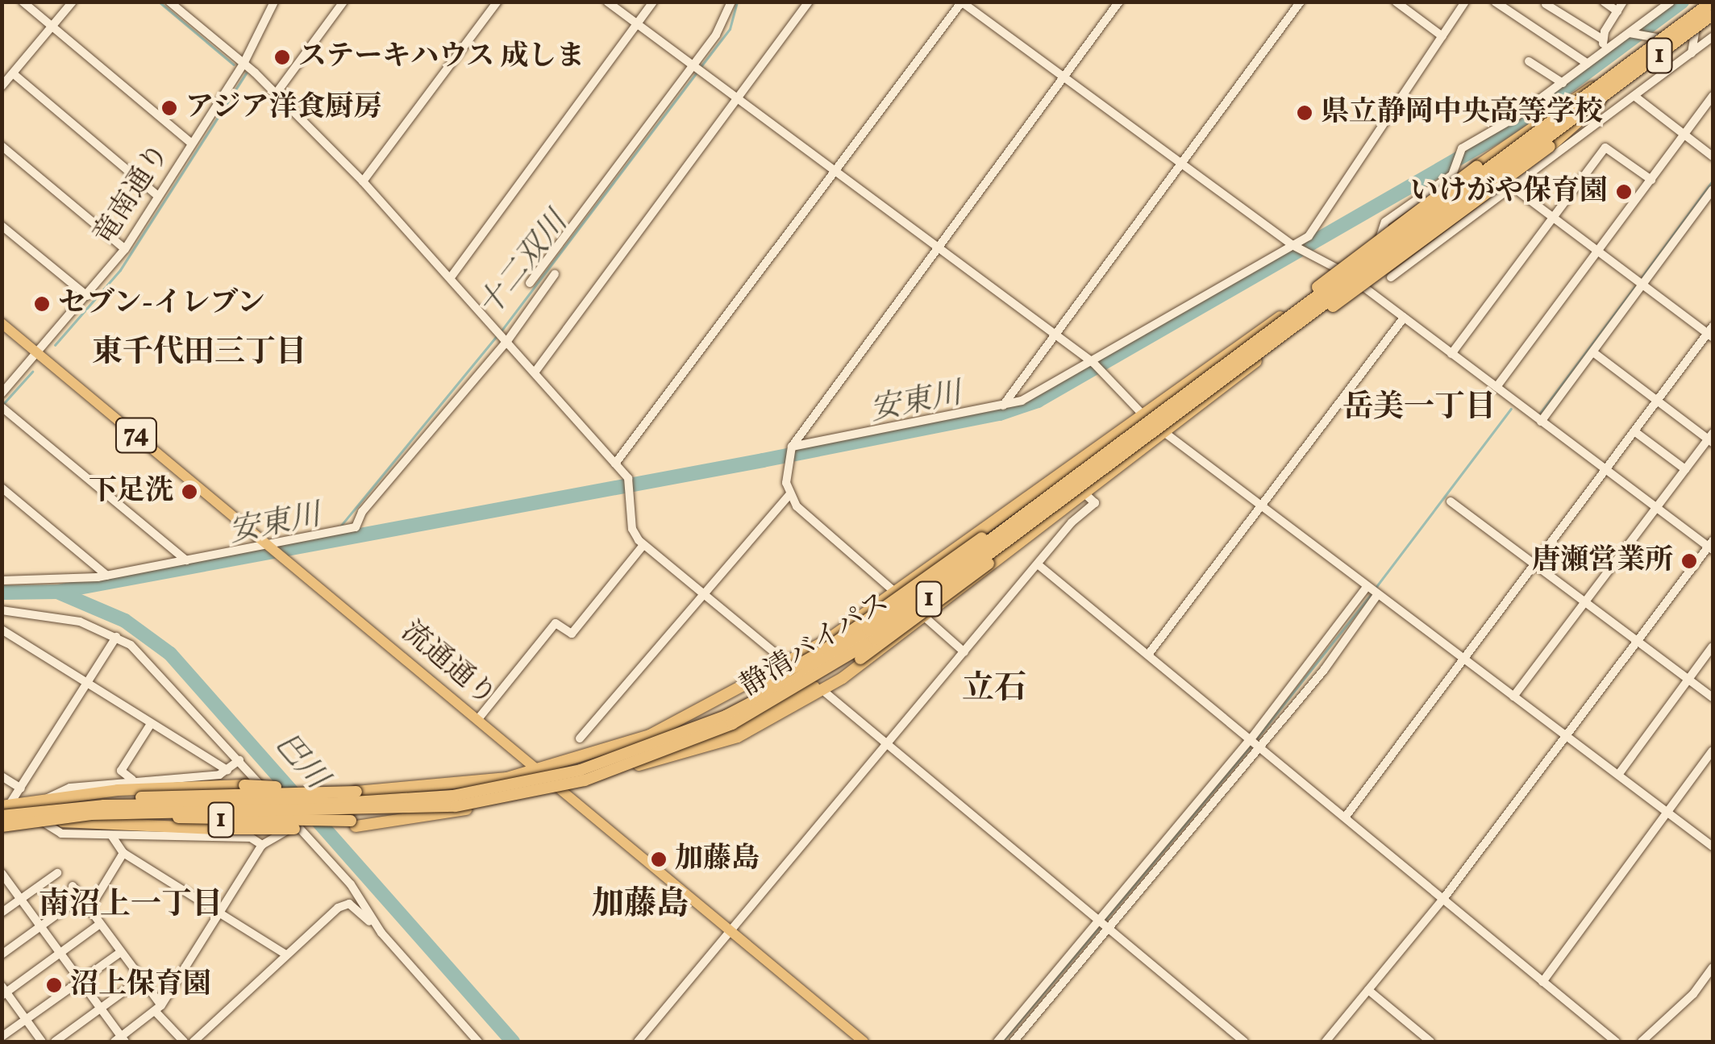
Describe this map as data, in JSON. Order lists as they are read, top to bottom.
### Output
{
  "streets": {
    "highway": ["1", "静清バイパス"],
    "main road": ["74", "流通通り"],
    "street": ["竜南通り"]
  },
  "crossings": [
    ["1", "静清バイパス"],
    ["1", "流通通り"],
    ["竜南通り", "流通通り"]
  ],
  "districts": [
    "東千代田三丁目",
    "岳美一丁目",
    "立石",
    "加藤島",
    "南沼上一丁目"
  ],
  "water": ["十二双川", "安東川", "巴川"],
  "places": [
    "ステーキハウス 成しま",
    "アジア洋食厨房",
    "県立静岡中央高等学校",
    "いけがや保育園",
    "セブン-イレブン",
    "下足洗",
    "唐瀬営業所",
    "加藤島",
    "沼上保育園"
  ]
}
